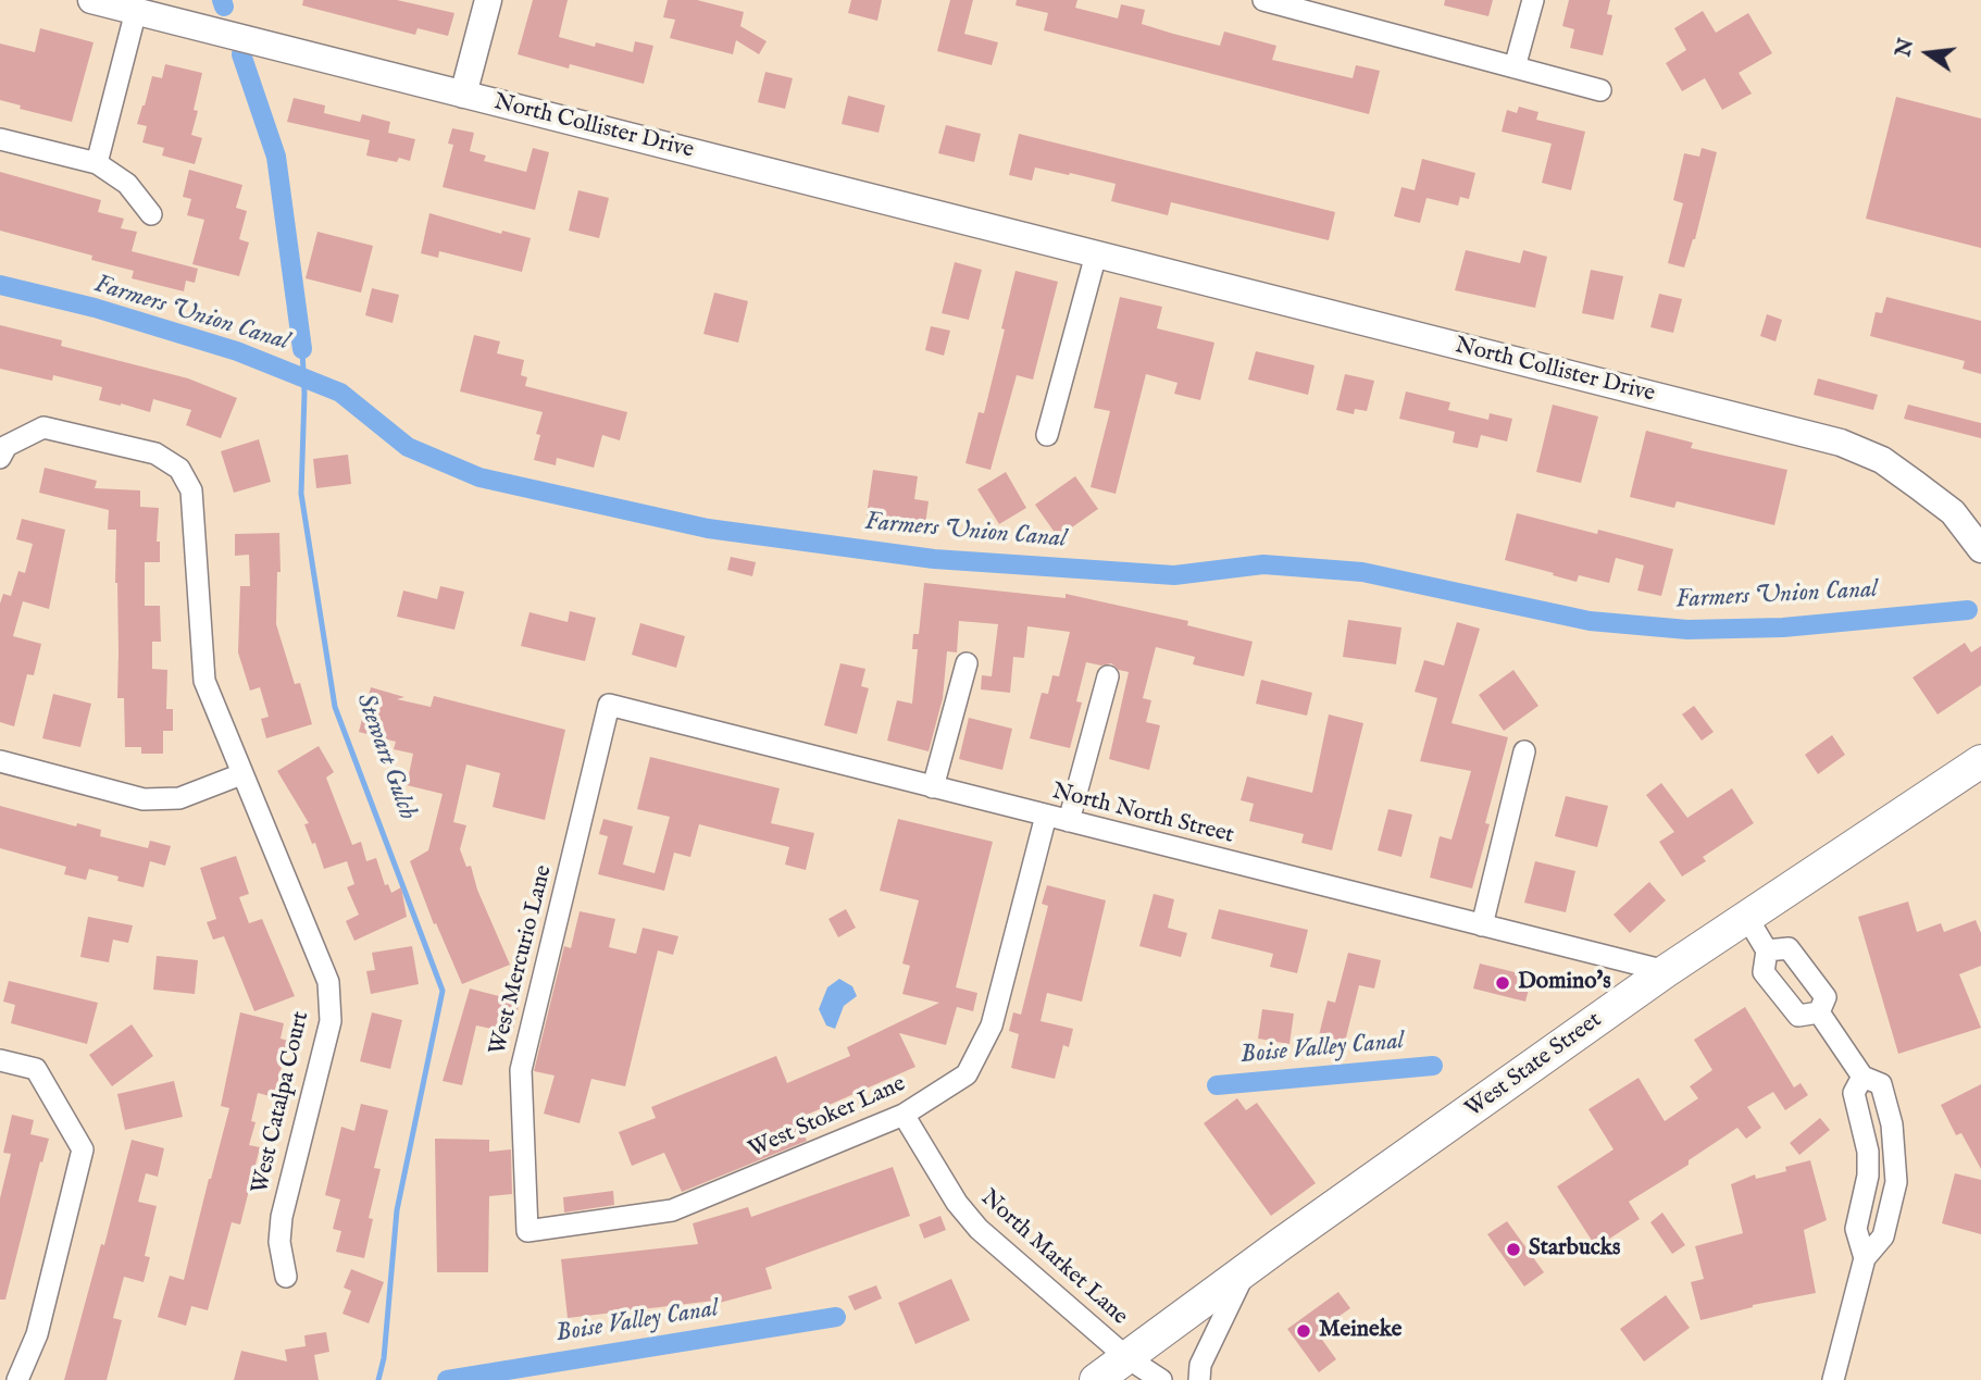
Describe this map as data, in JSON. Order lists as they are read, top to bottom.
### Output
{
  "streets": {
    "main road": ["West State Street"],
    "street": [
      "North Collister Drive",
      "North North Street",
      "West Mercurio Lane",
      "West Catalpa Court",
      "West Stoker Lane",
      "North Market Lane"
    ]
  },
  "crossings": [
    ["North North Street", "West Mercurio Lane"],
    ["North North Street", "West State Street"],
    ["North North Street", "West Stoker Lane"],
    ["West Mercurio Lane", "West Stoker Lane"],
    ["West State Street", "North Market Lane"],
    ["West Stoker Lane", "North Market Lane"]
  ],
  "water": ["Farmers Union Canal", "Stewart Gulch", "Boise Valley Canal"],
  "places": ["Domino's", "Starbucks", "Meineke"],
  "north": "left"
}
